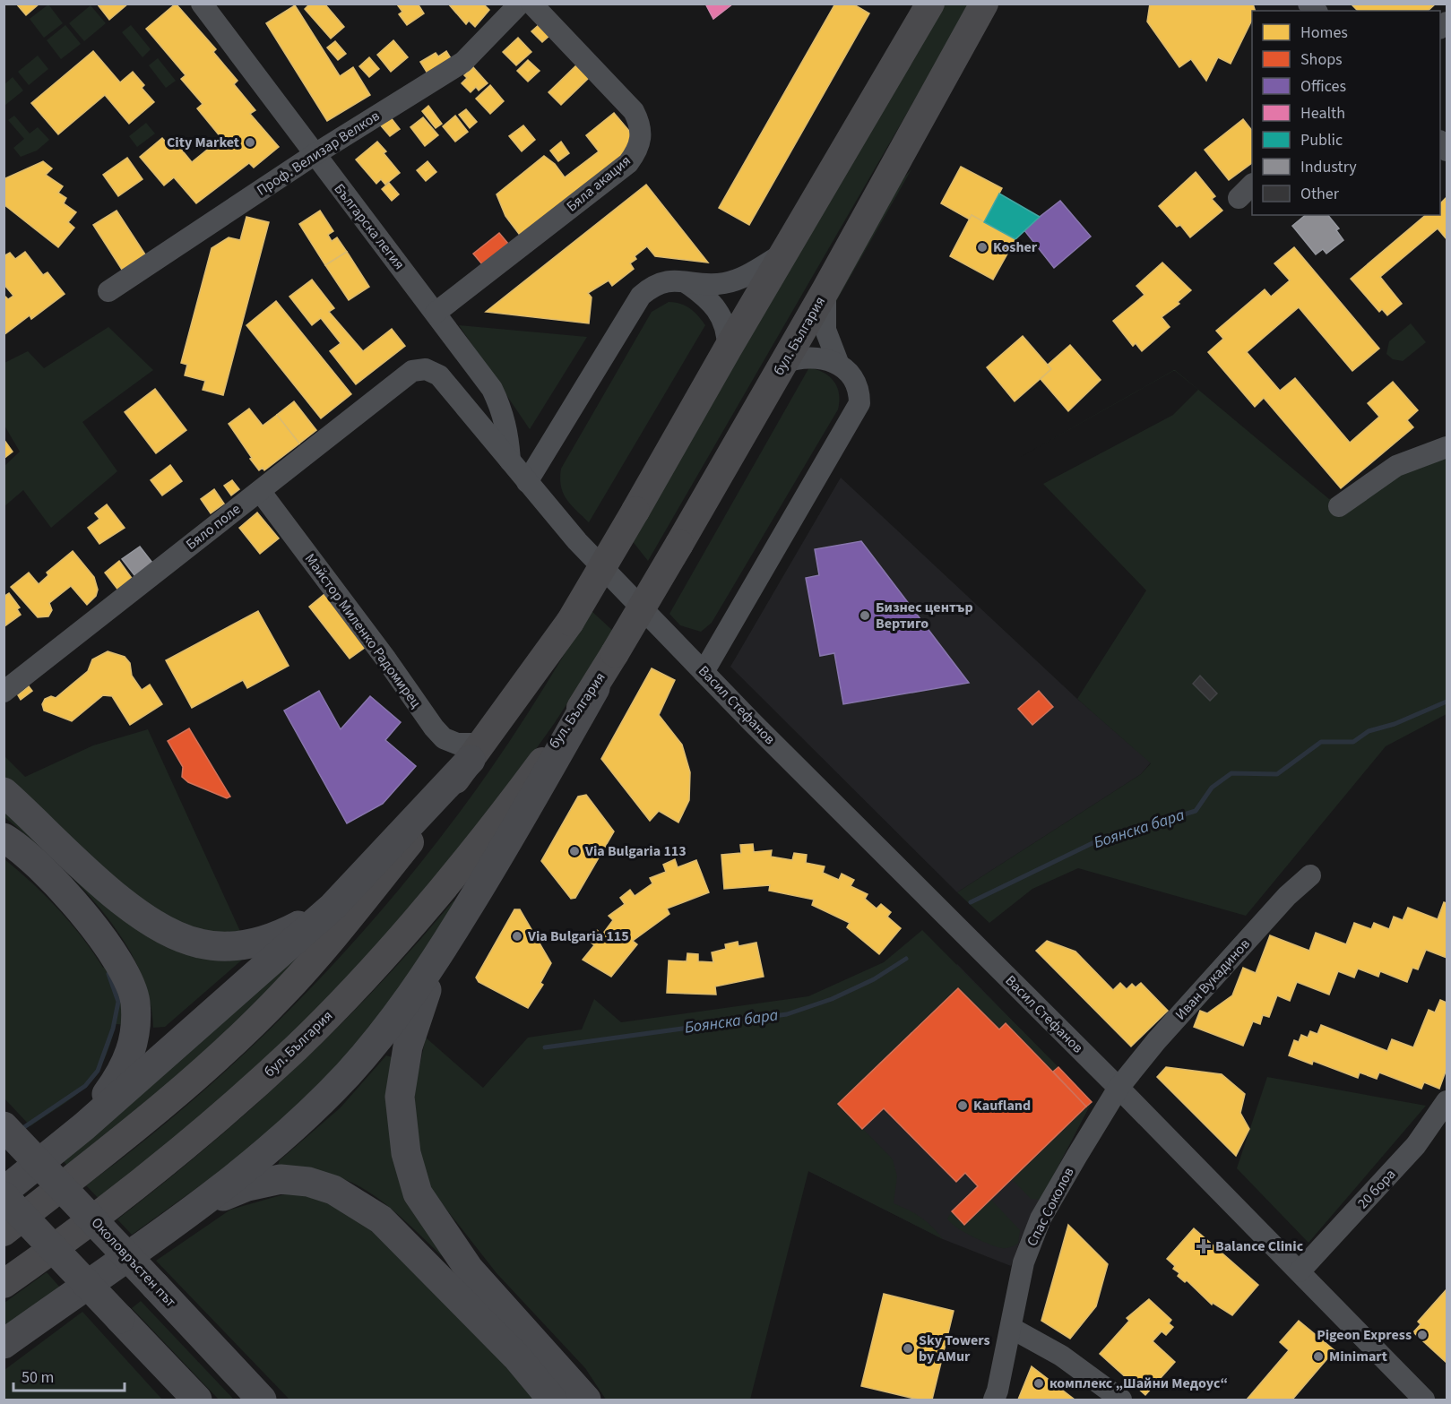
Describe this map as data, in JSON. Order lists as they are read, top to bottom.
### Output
{
  "streets": {
    "highway": ["Околовръстен път"],
    "main road": ["бул. България"],
    "street": [
      "Проф. Велизар Велков",
      "Бяла акация",
      "Българска легия",
      "Бяло поле",
      "Майстор Миленко Радомирец",
      "Васил Стефанов",
      "Иван Вукадинов",
      "20 бора",
      "Спас Соколов"
    ]
  },
  "crossings": [
    ["Проф. Велизар Велков", "Българска легия"],
    ["Бяла акация", "Българска легия"],
    ["Българска легия", "Бяло поле"],
    ["Бяло поле", "Майстор Миленко Радомирец"],
    ["Васил Стефанов", "Иван Вукадинов"],
    ["Васил Стефанов", "20 бора"],
    ["Васил Стефанов", "Спас Соколов"],
    ["Иван Вукадинов", "Спас Соколов"]
  ],
  "water": ["Боянска бара"],
  "places": {
    "other": [
      "City Market",
      "Kosher",
      "Бизнес център Вертиго",
      "Via Bulgaria 113",
      "Via Bulgaria 115",
      "Kaufland",
      "Pigeon Express",
      "Sky Towers by AMur",
      "Minimart",
      "комплекс „Шайни Медоус“"
    ],
    "health": ["Balance Clinic"]
  },
  "legend": [
    "Homes",
    "Shops",
    "Offices",
    "Health",
    "Public",
    "Industry",
    "Other"
  ],
  "scale_bar": "50 m"
}
